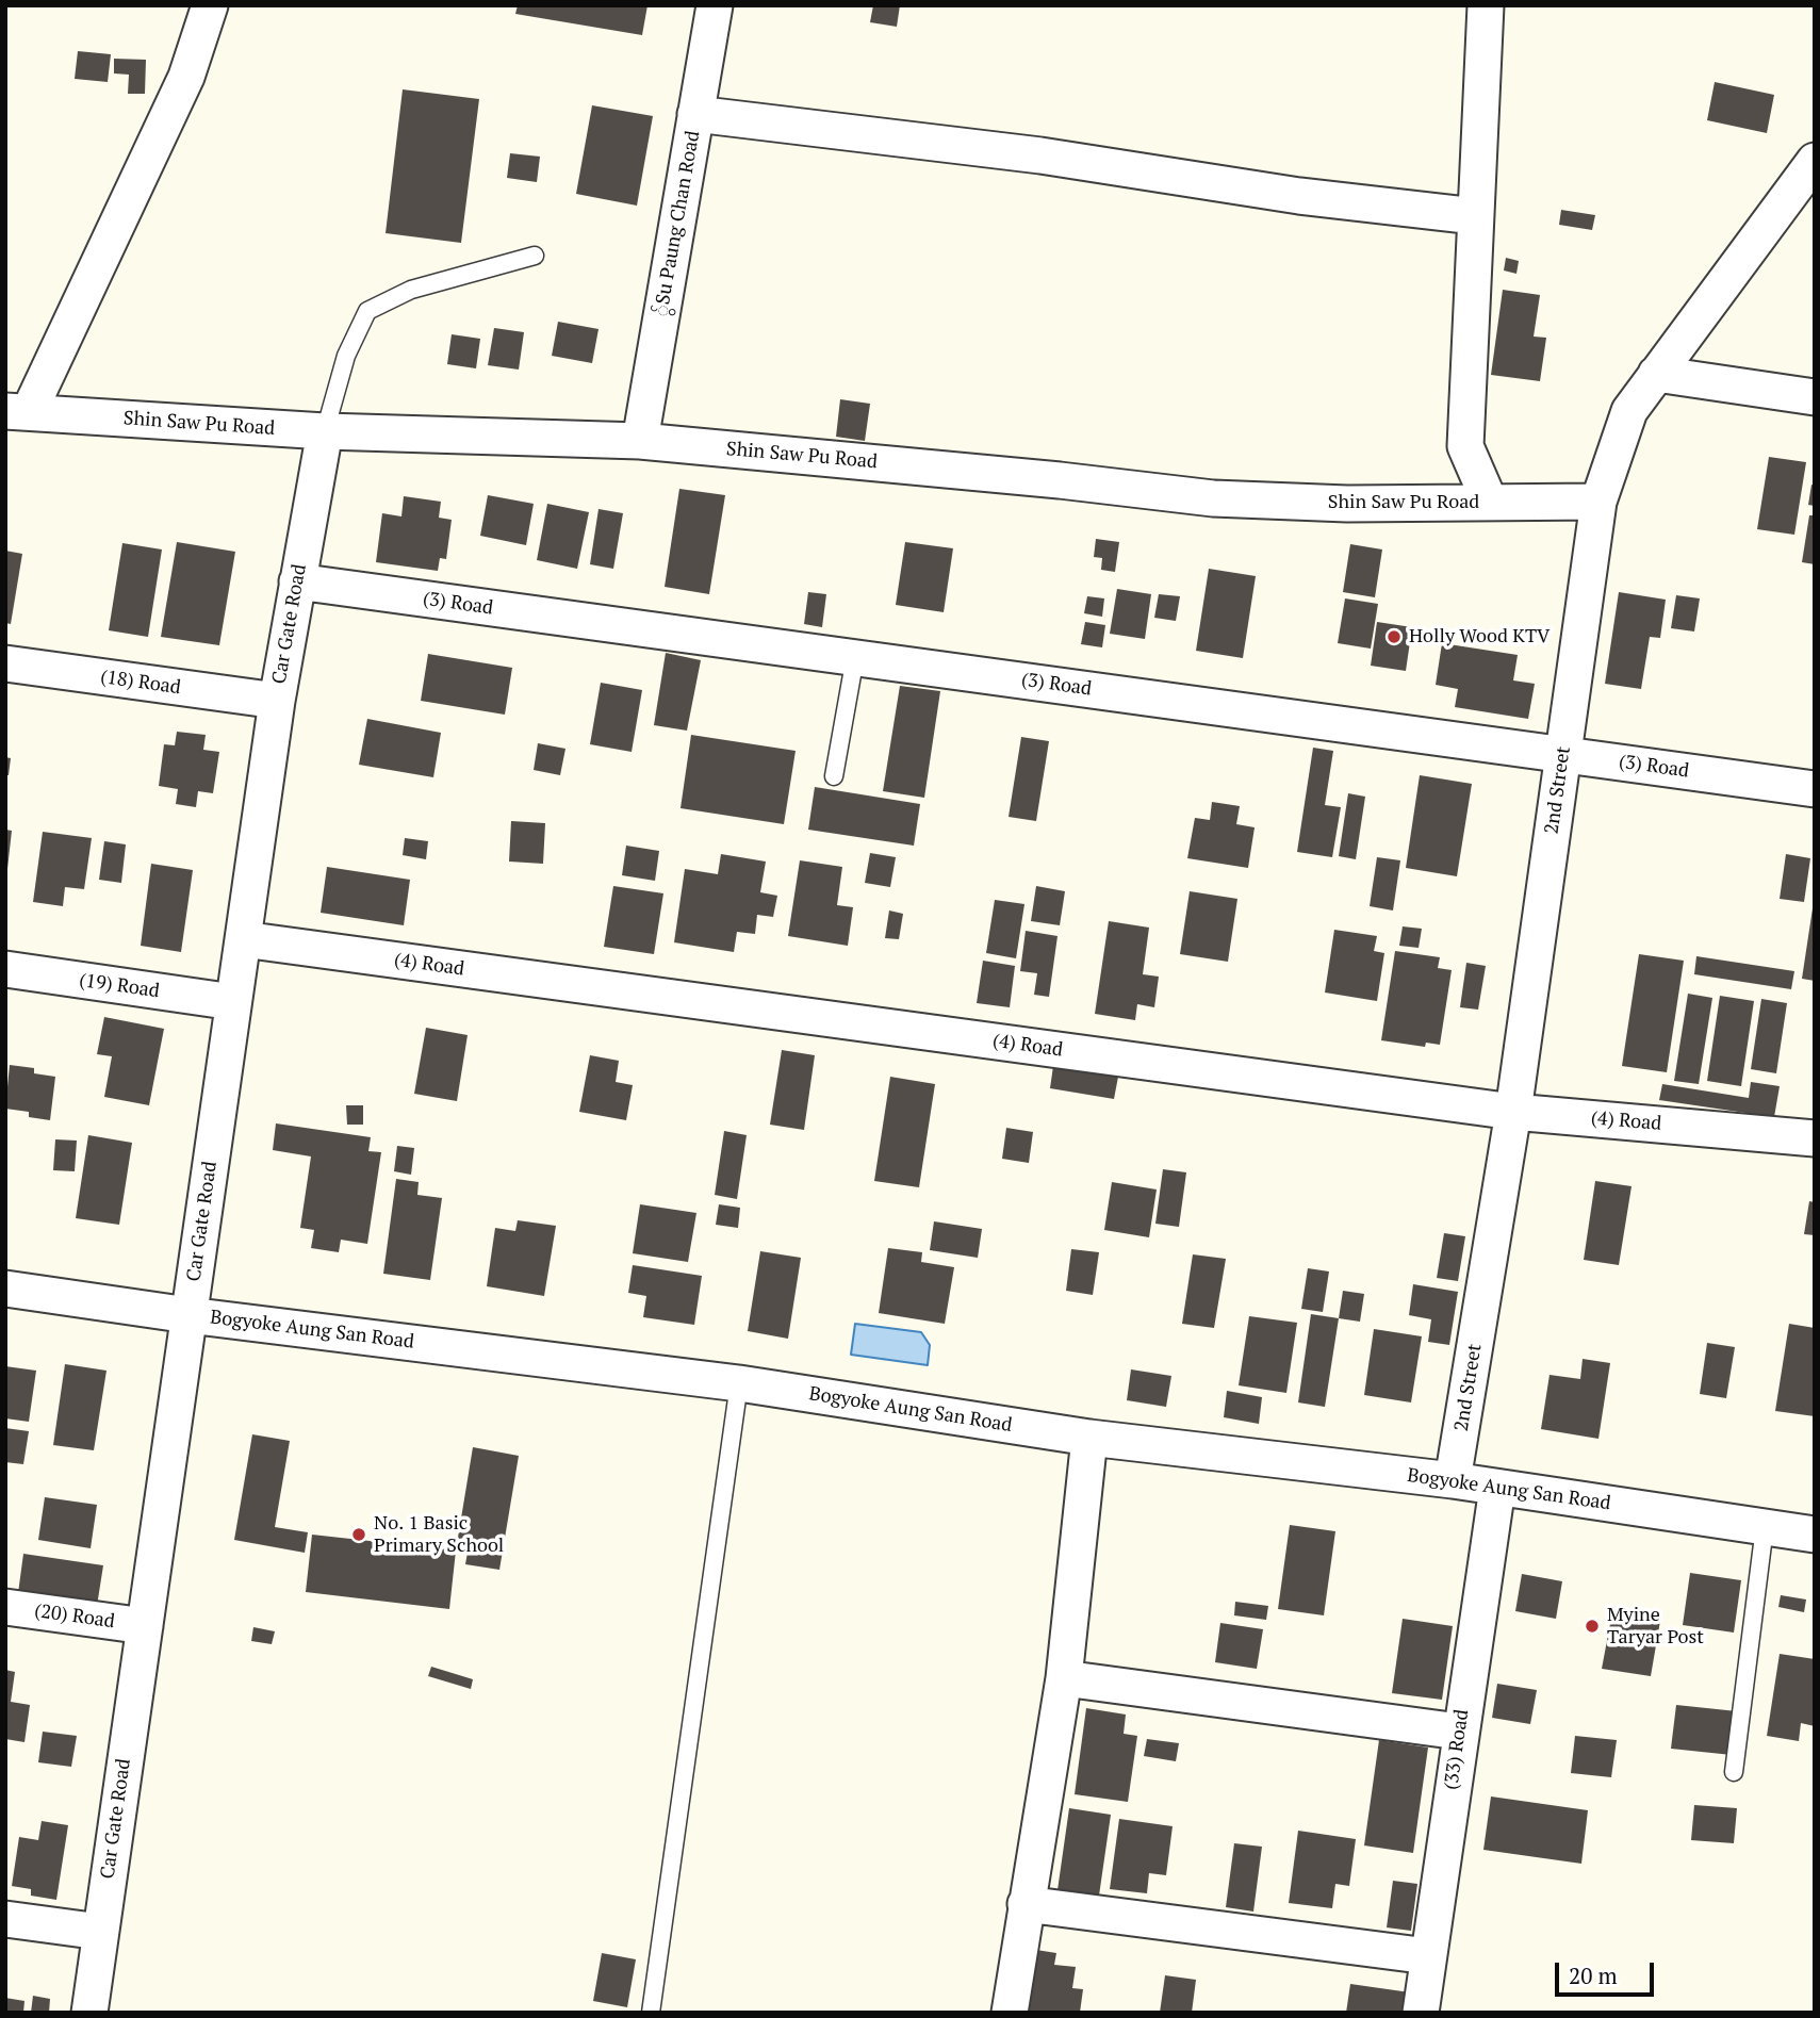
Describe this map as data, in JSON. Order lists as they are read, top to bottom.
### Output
{
  "streets": {
    "street": [
      "်ွSu Paung Chan Road",
      "Shin Saw Pu Road",
      "(3) Road",
      "Car Gate Road",
      "(18) Road",
      "2nd Street",
      "(4) Road",
      "(19) Road",
      "Bogyoke Aung San Road",
      "(20) Road",
      "(33) Road"
    ]
  },
  "crossings": [
    ["်ွSu Paung Chan Road", "Shin Saw Pu Road"],
    ["Shin Saw Pu Road", "Car Gate Road"],
    ["Shin Saw Pu Road", "2nd Street"],
    ["(3) Road", "Car Gate Road"],
    ["(3) Road", "2nd Street"],
    ["Car Gate Road", "(18) Road"],
    ["Car Gate Road", "(4) Road"],
    ["Car Gate Road", "(19) Road"],
    ["Car Gate Road", "Bogyoke Aung San Road"],
    ["Car Gate Road", "(20) Road"],
    ["2nd Street", "(4) Road"],
    ["2nd Street", "Bogyoke Aung San Road"],
    ["Bogyoke Aung San Road", "(33) Road"]
  ],
  "places": ["Holly Wood KTV", "No. 1 Basic Primary School", "Myine Taryar Post"],
  "scale_bar": "20 m"
}
